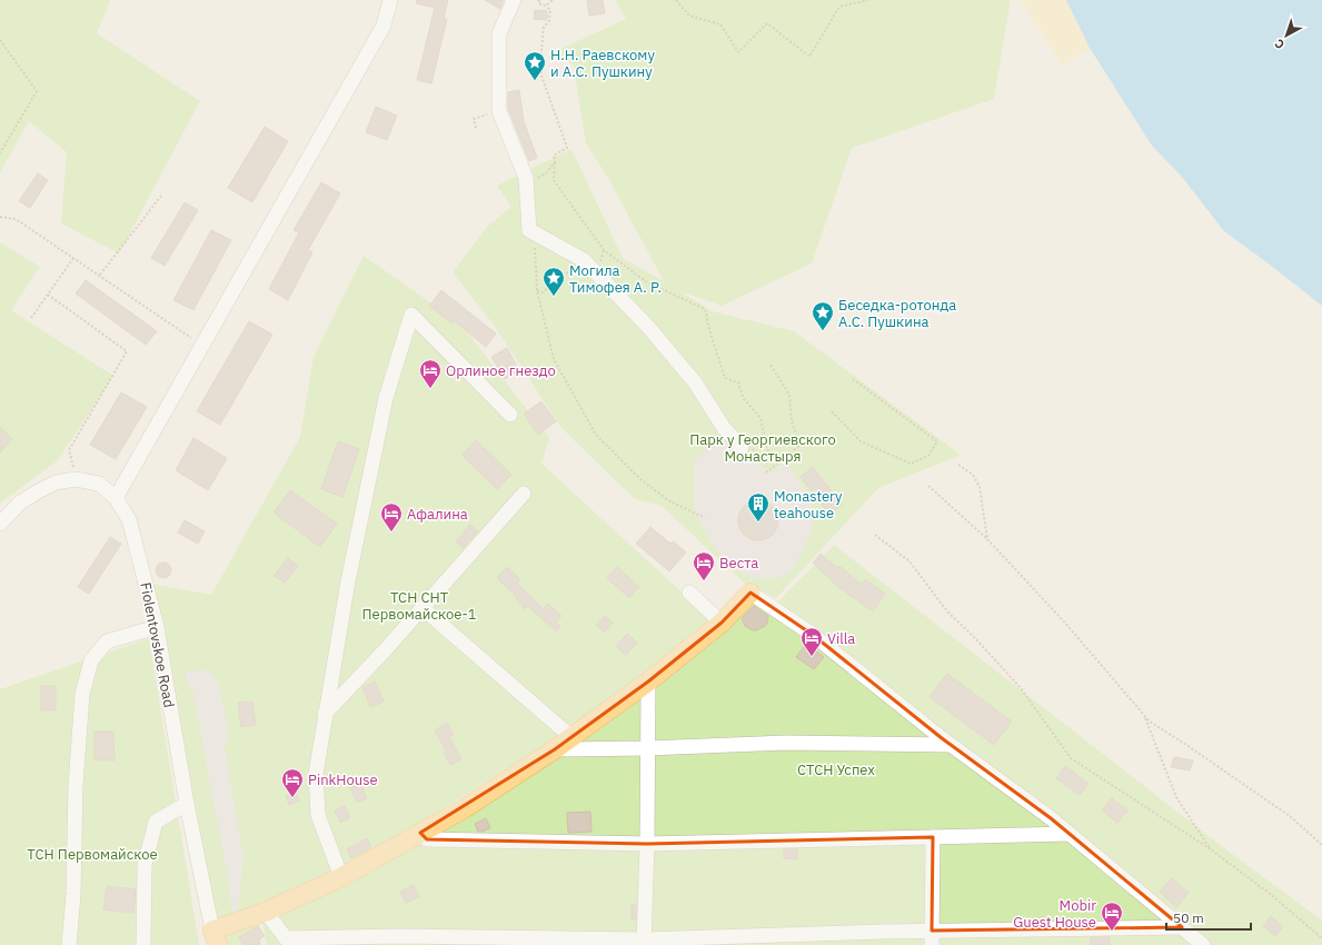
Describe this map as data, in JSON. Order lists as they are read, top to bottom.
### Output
{
  "streets": {
    "street": ["Fiolentovskoe Road"]
  },
  "parks": [
    "Парк у Георгиевского Монастыря",
    "ТСН СНТ Первомайское-1",
    "СТСН Успех",
    "ТСН Первомайское"
  ],
  "places": {
    "place": ["Н.Н. Раевскому и А.С. Пушкину", "Могила Тимофея А. Р.", "Беседка-ротонда А.С. Пушкина"],
    "hotel": [
      "Орлиное гнездо",
      "Афалина",
      "Веста",
      "Villa",
      "PinkHouse",
      "Mobir Guest House"
    ],
    "building": ["Monastery teahouse"]
  },
  "scale_bar": "50 m",
  "north": "bottom left"
}
